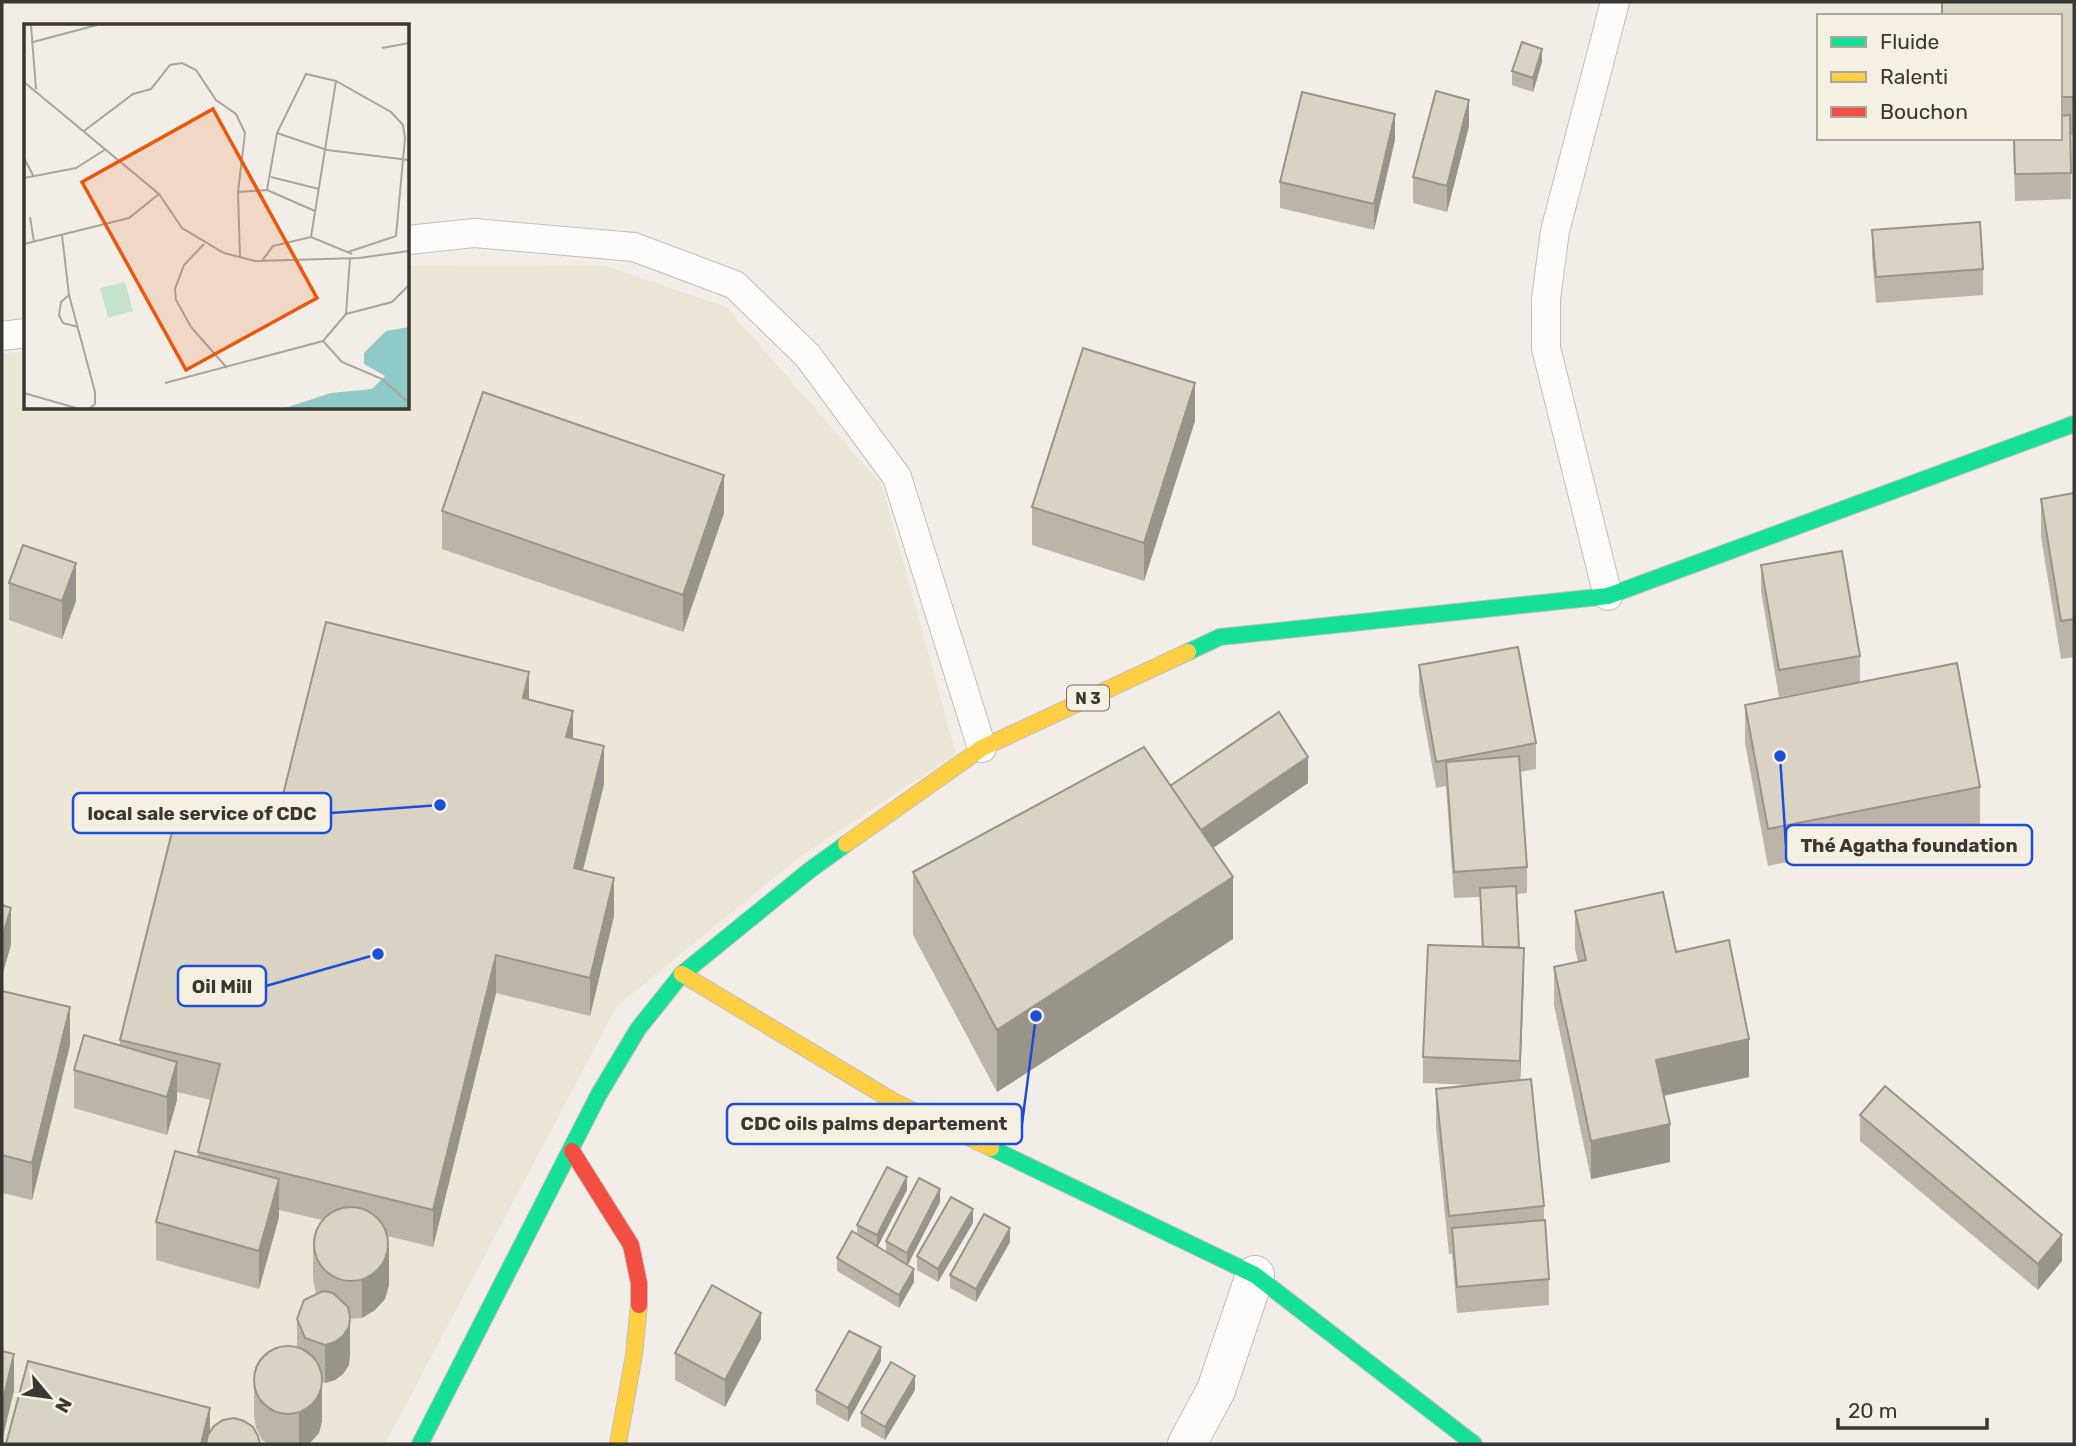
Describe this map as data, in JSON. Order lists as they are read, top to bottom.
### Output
{
  "streets": {
    "main road": ["N 3"]
  },
  "places": [
    "Thé Agatha foundation",
    "local sale service of CDC",
    "Oil Mill",
    "CDC oils palms departement"
  ],
  "legend": ["Fluide", "Ralenti", "Bouchon"],
  "scale_bar": "20 m",
  "north": "bottom right"
}
